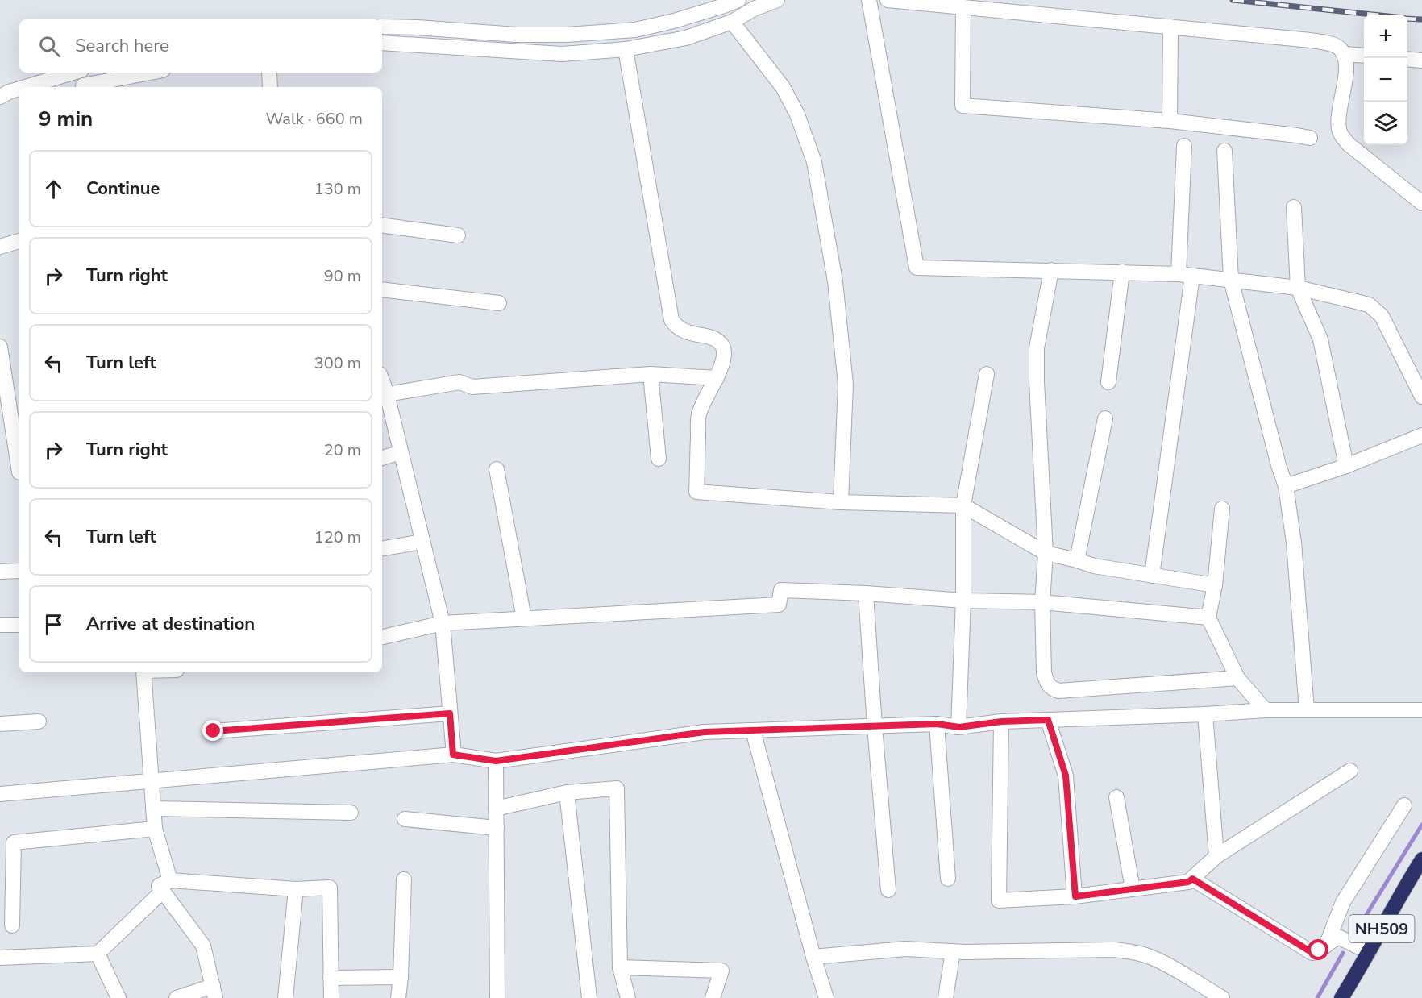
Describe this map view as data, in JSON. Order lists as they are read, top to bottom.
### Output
{
  "streets": {
    "highway": ["NH509"]
  },
  "page": {
    "map_buttons": ["+", "−"],
    "search": "Search here",
    "heading": ["9 min", "Walk · 660 m"],
    "list": [
      ["Continue", "130 m"],
      ["Turn right", "90 m"],
      ["Turn left", "300 m"],
      ["Turn right", "20 m"],
      ["Turn left", "120 m"],
      "Arrive at destination"
    ]
  }
}
